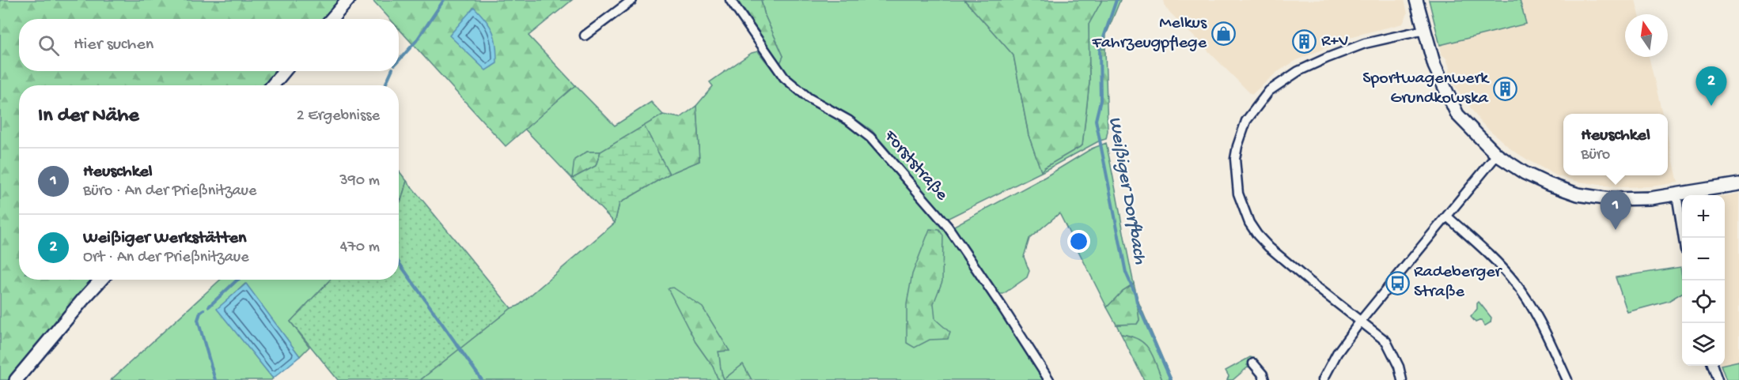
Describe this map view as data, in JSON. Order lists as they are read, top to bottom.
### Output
{
  "streets": {
    "street": ["Forststraße"]
  },
  "water": ["Weißiger Dorfbach"],
  "places": {
    "shop": ["Melkus Fahrzeugpflege"],
    "building": ["R+V", "Sportwagenwerk Grundkowska"],
    "bus stop": ["Radeberger Straße"]
  },
  "north": "top",
  "page": {
    "search": "Hier suchen",
    "pins": ["2", "1"],
    "heading": ["In der Nähe", "2 Ergebnisse"],
    "popup": ["Heuschkel", "Büro"],
    "list": [
      {
        "mark": "1",
        "name": "Heuschkel",
        "note": "Büro · An der Prießnitzaue",
        "value": "390 m"
      },
      {
        "mark": "2",
        "name": "Weißiger Werkstätten",
        "note": "Ort · An der Prießnitzaue",
        "value": "470 m"
      }
    ],
    "map_buttons": ["+", "−"]
  }
}
